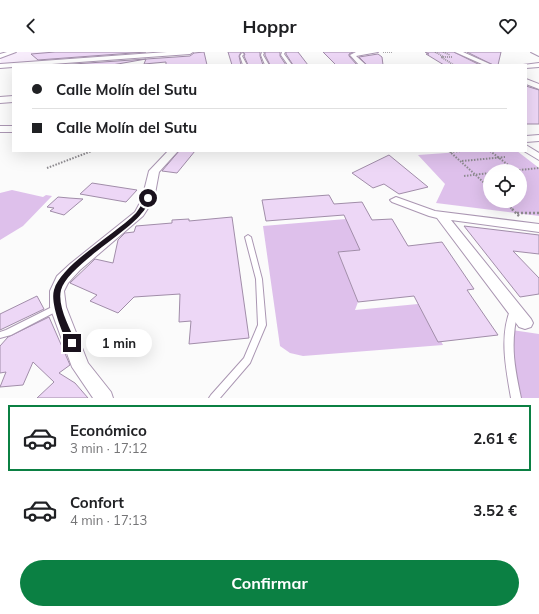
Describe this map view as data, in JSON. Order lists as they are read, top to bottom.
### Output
{
  "page": {
    "header": "Hoppr",
    "banner": ["Calle Molín del Sutu", "Calle Molín del Sutu"],
    "bubble": "1 min",
    "list": [
      {
        "name": "Económico",
        "note": "3 min · 17:12",
        "value": "2.61 €"
      },
      {
        "name": "Confort",
        "note": "4 min · 17:13",
        "value": "3.52 €"
      }
    ],
    "buttons": "Confirmar"
  }
}
